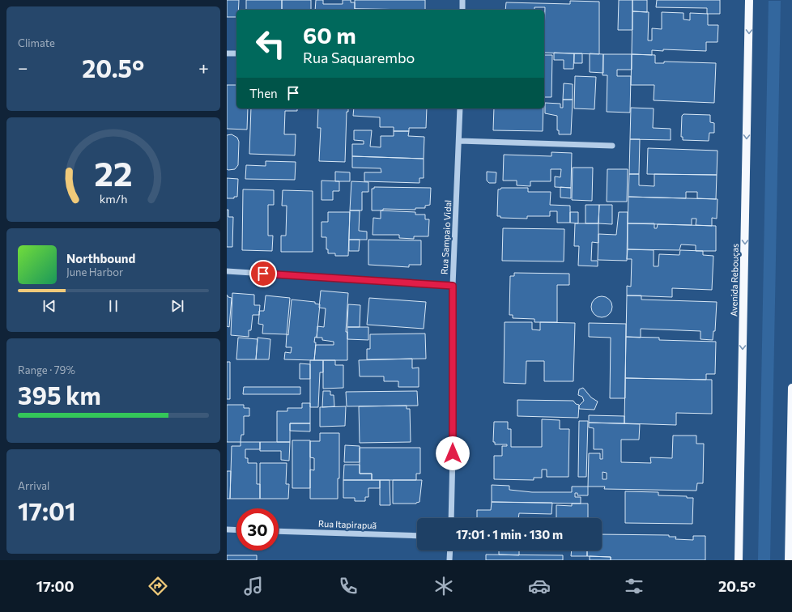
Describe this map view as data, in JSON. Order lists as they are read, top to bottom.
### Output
{
  "streets": {
    "main road": ["Avenida Rebouças"],
    "street": ["Rua Sampaio Vidal", "Rua Itapirapuã"]
  },
  "page": {
    "tile": [
      "Climate",
      ["Range · 79%", "395 km"],
      ["Arrival", "17:01"]
    ],
    "turn": ["60 m", "Rua Saquarembo"],
    "heat": ["−", "20.5°", "+"],
    "then": "Then",
    "song": ["Northbound", "June Harbor"],
    "limit": "30",
    "trip": "17:01 · 1 min · 130 m",
    "tabs": ["17:00", "20.5°"],
    "gauge": ["22", "km/h"]
  }
}
